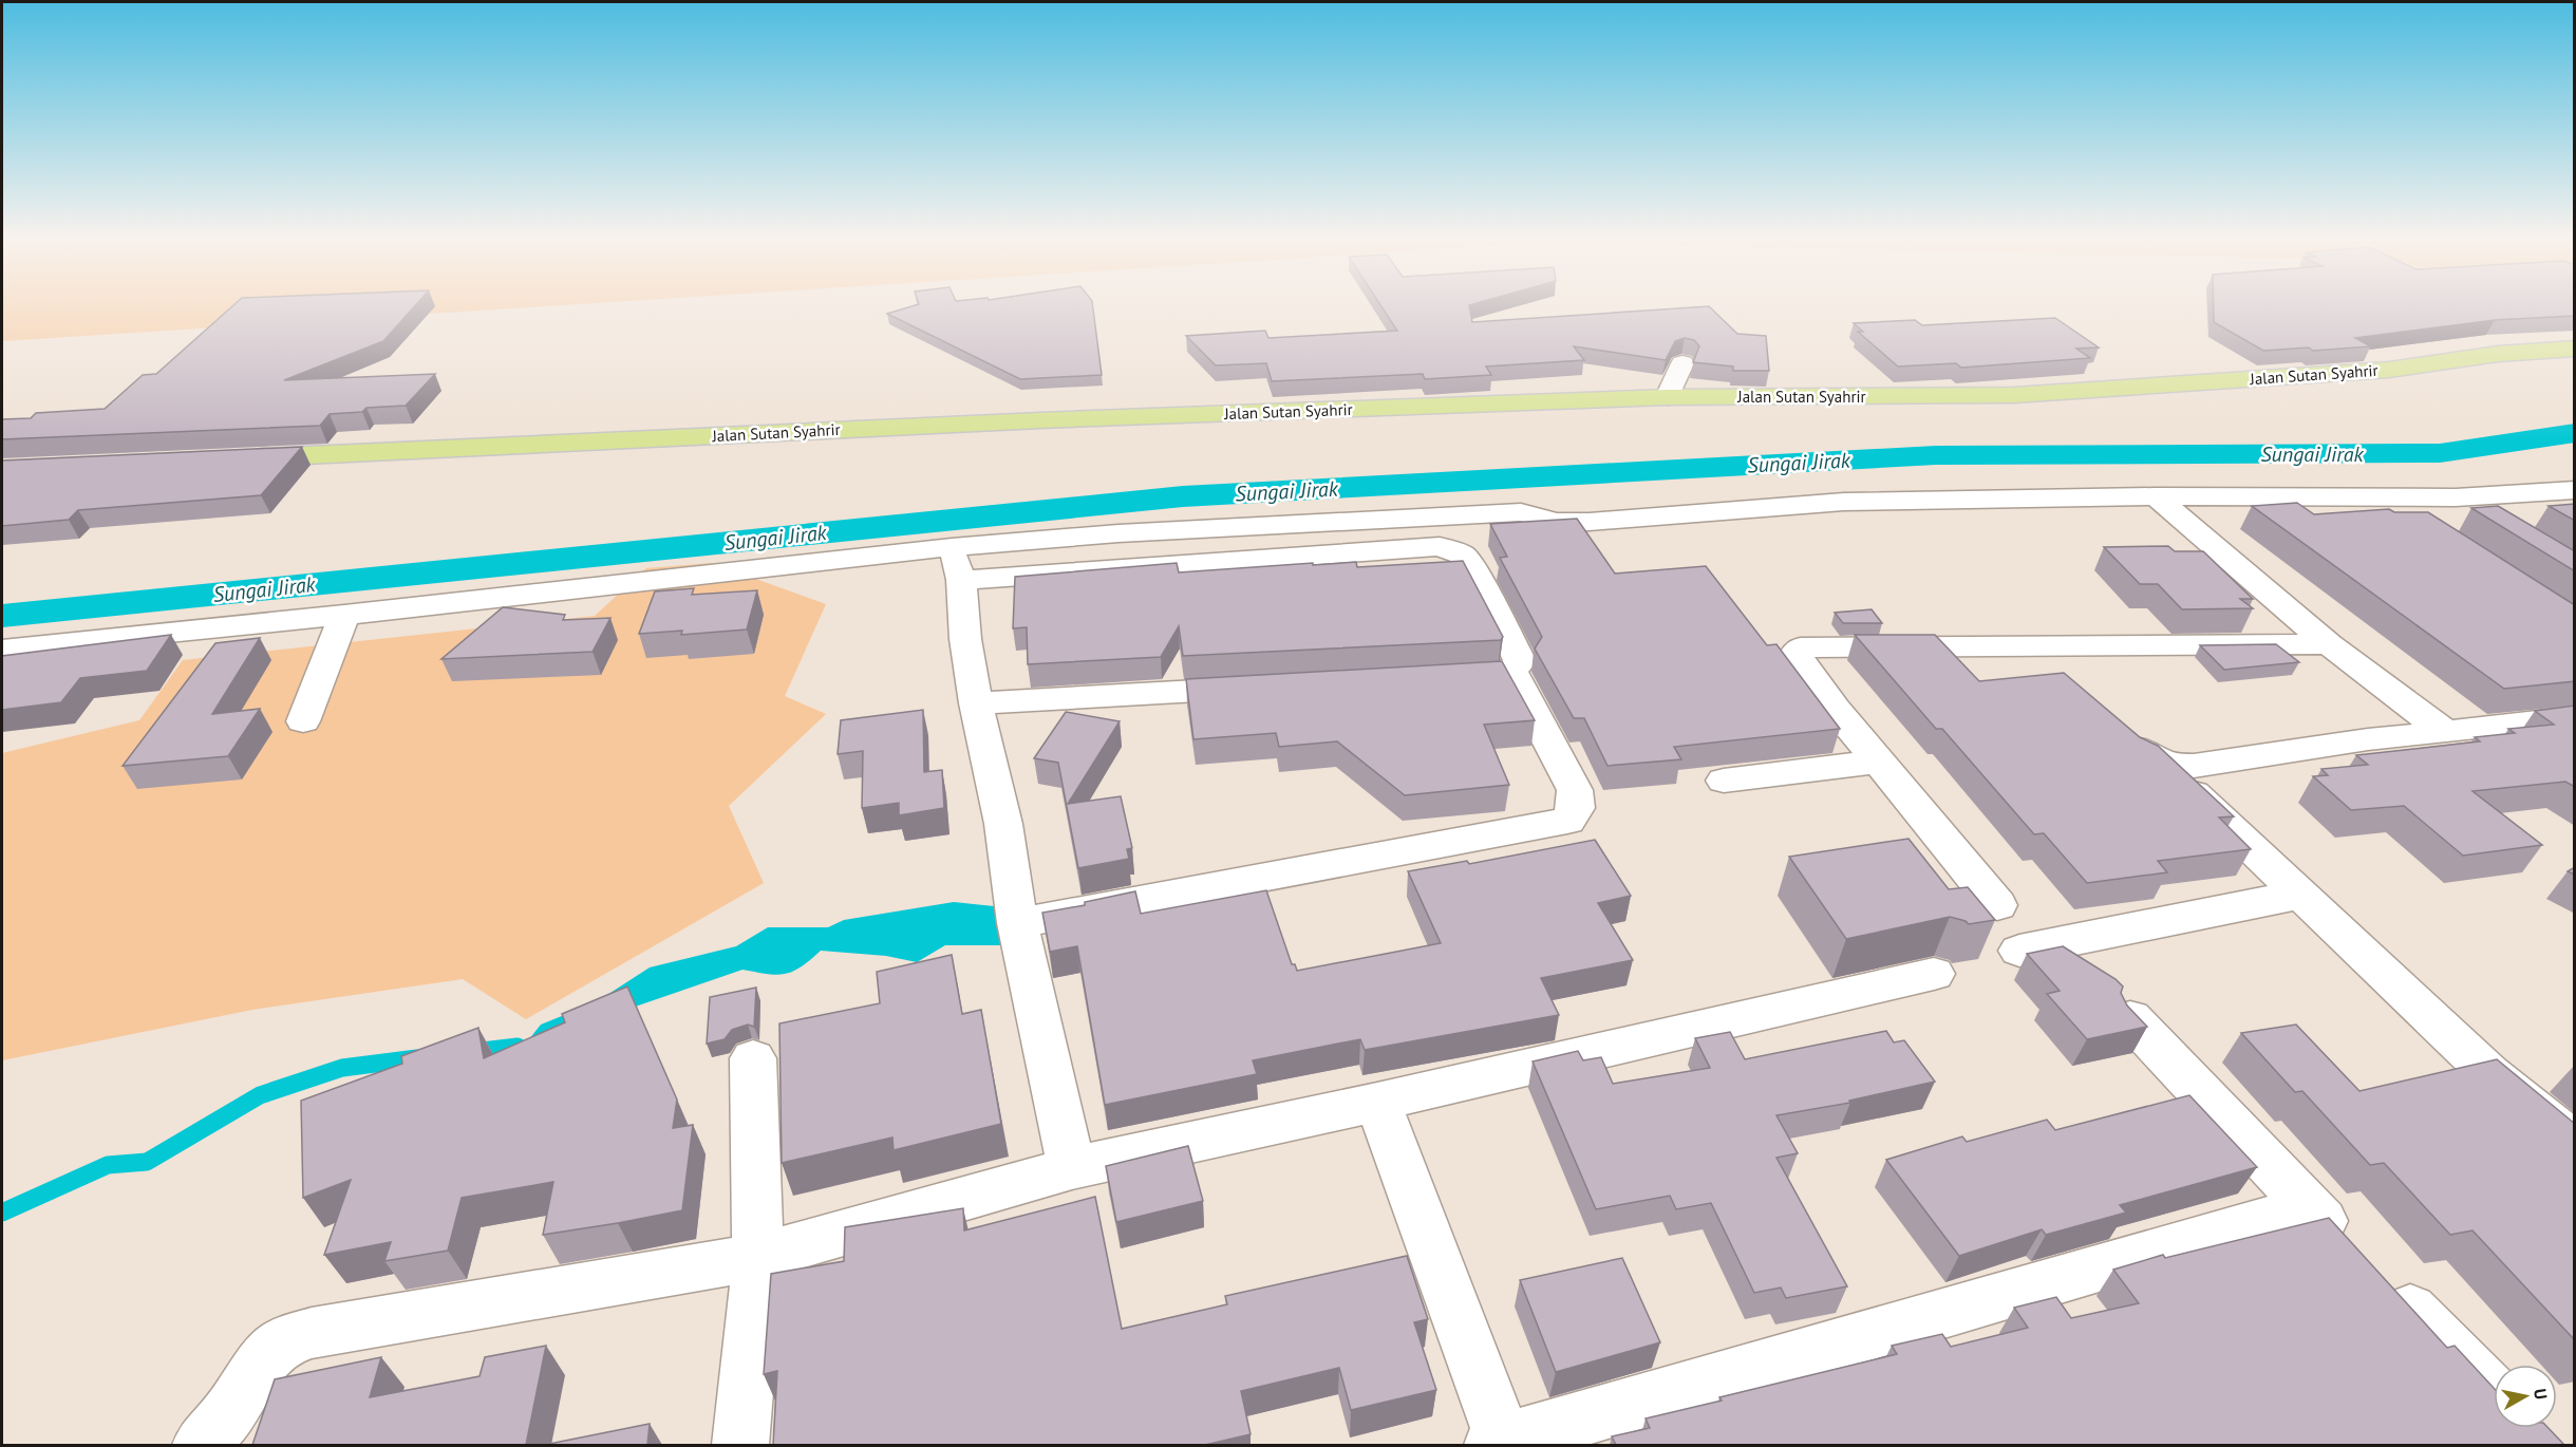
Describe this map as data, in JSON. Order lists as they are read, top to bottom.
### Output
{
  "streets": {
    "main road": ["Jalan Sutan Syahrir"]
  },
  "water": ["Sungai Jirak"],
  "north": "right"
}
